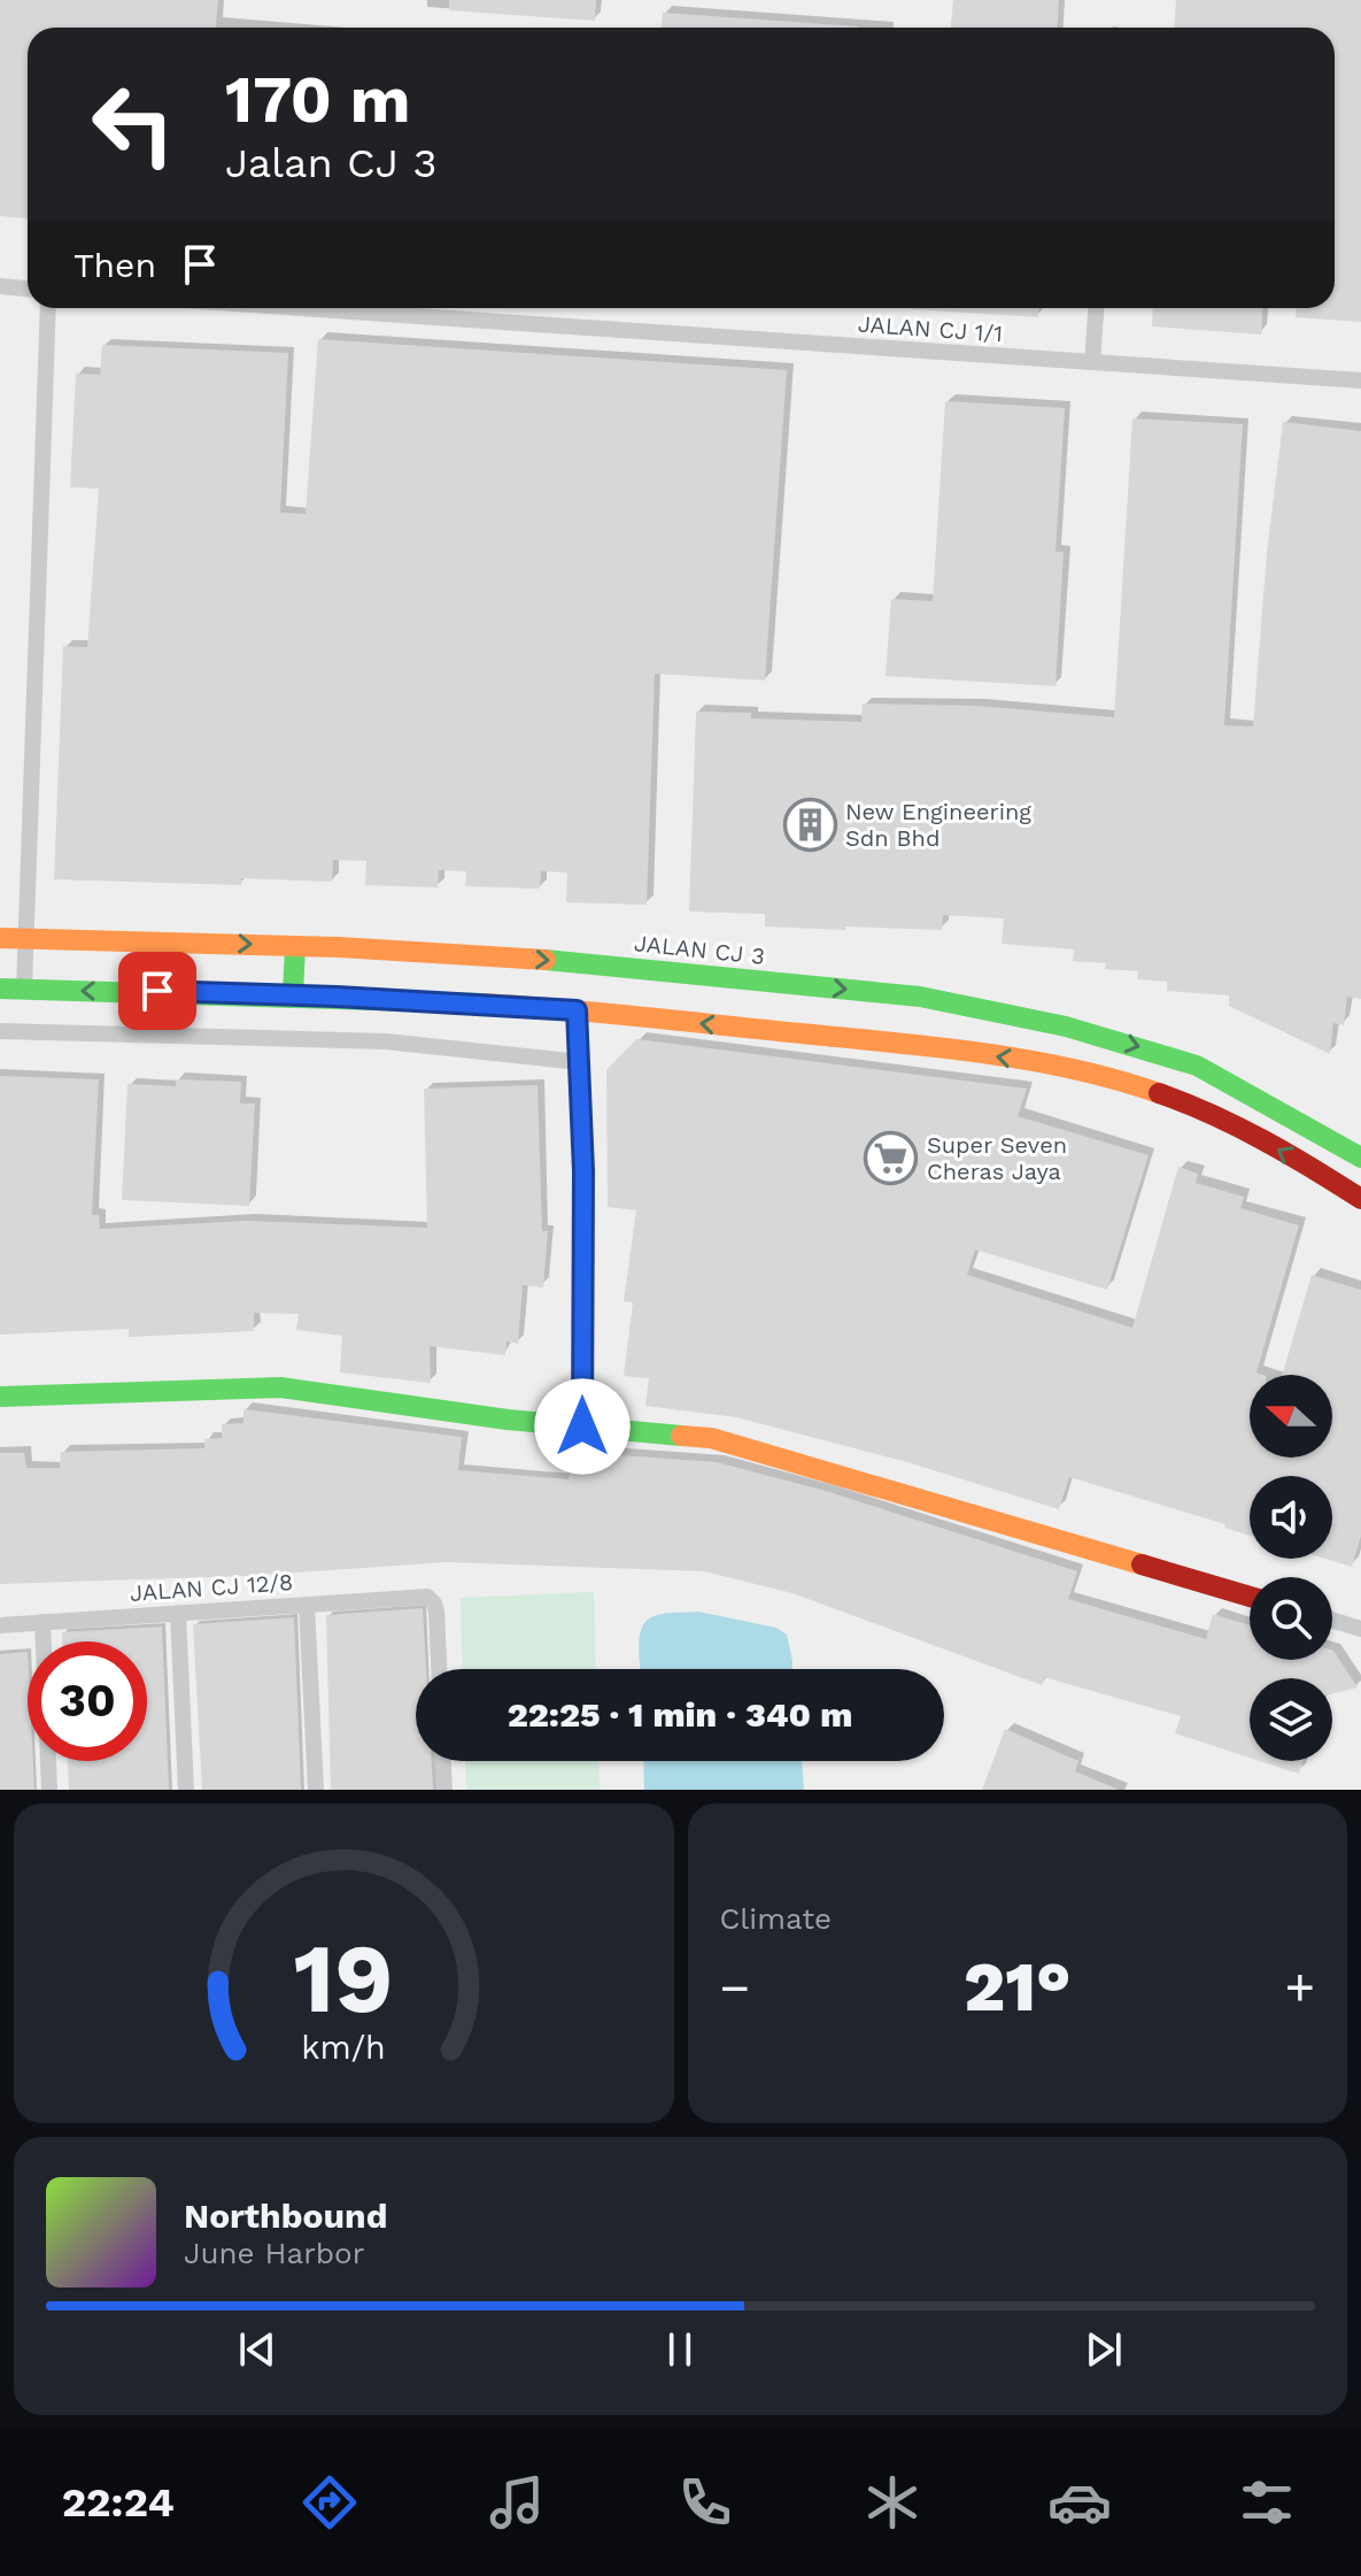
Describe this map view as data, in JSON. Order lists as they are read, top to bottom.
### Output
{
  "streets": {
    "street": ["JALAN CJ 1/1", "JALAN CJ 3", "JALAN CJ 12/8"]
  },
  "places": {
    "building": ["New Engineering Sdn Bhd"],
    "supermarket": ["Super Seven Cheras Jaya"]
  },
  "north": "left",
  "page": {
    "turn": ["170 m", "Jalan CJ 3"],
    "then": "Then",
    "limit": "30",
    "trip": "22:25 · 1 min · 340 m",
    "tile": "Climate",
    "heat": ["−", "21°", "+"],
    "song": ["Northbound", "June Harbor"],
    "tabs": "22:24",
    "gauge": ["19", "km/h"]
  }
}
